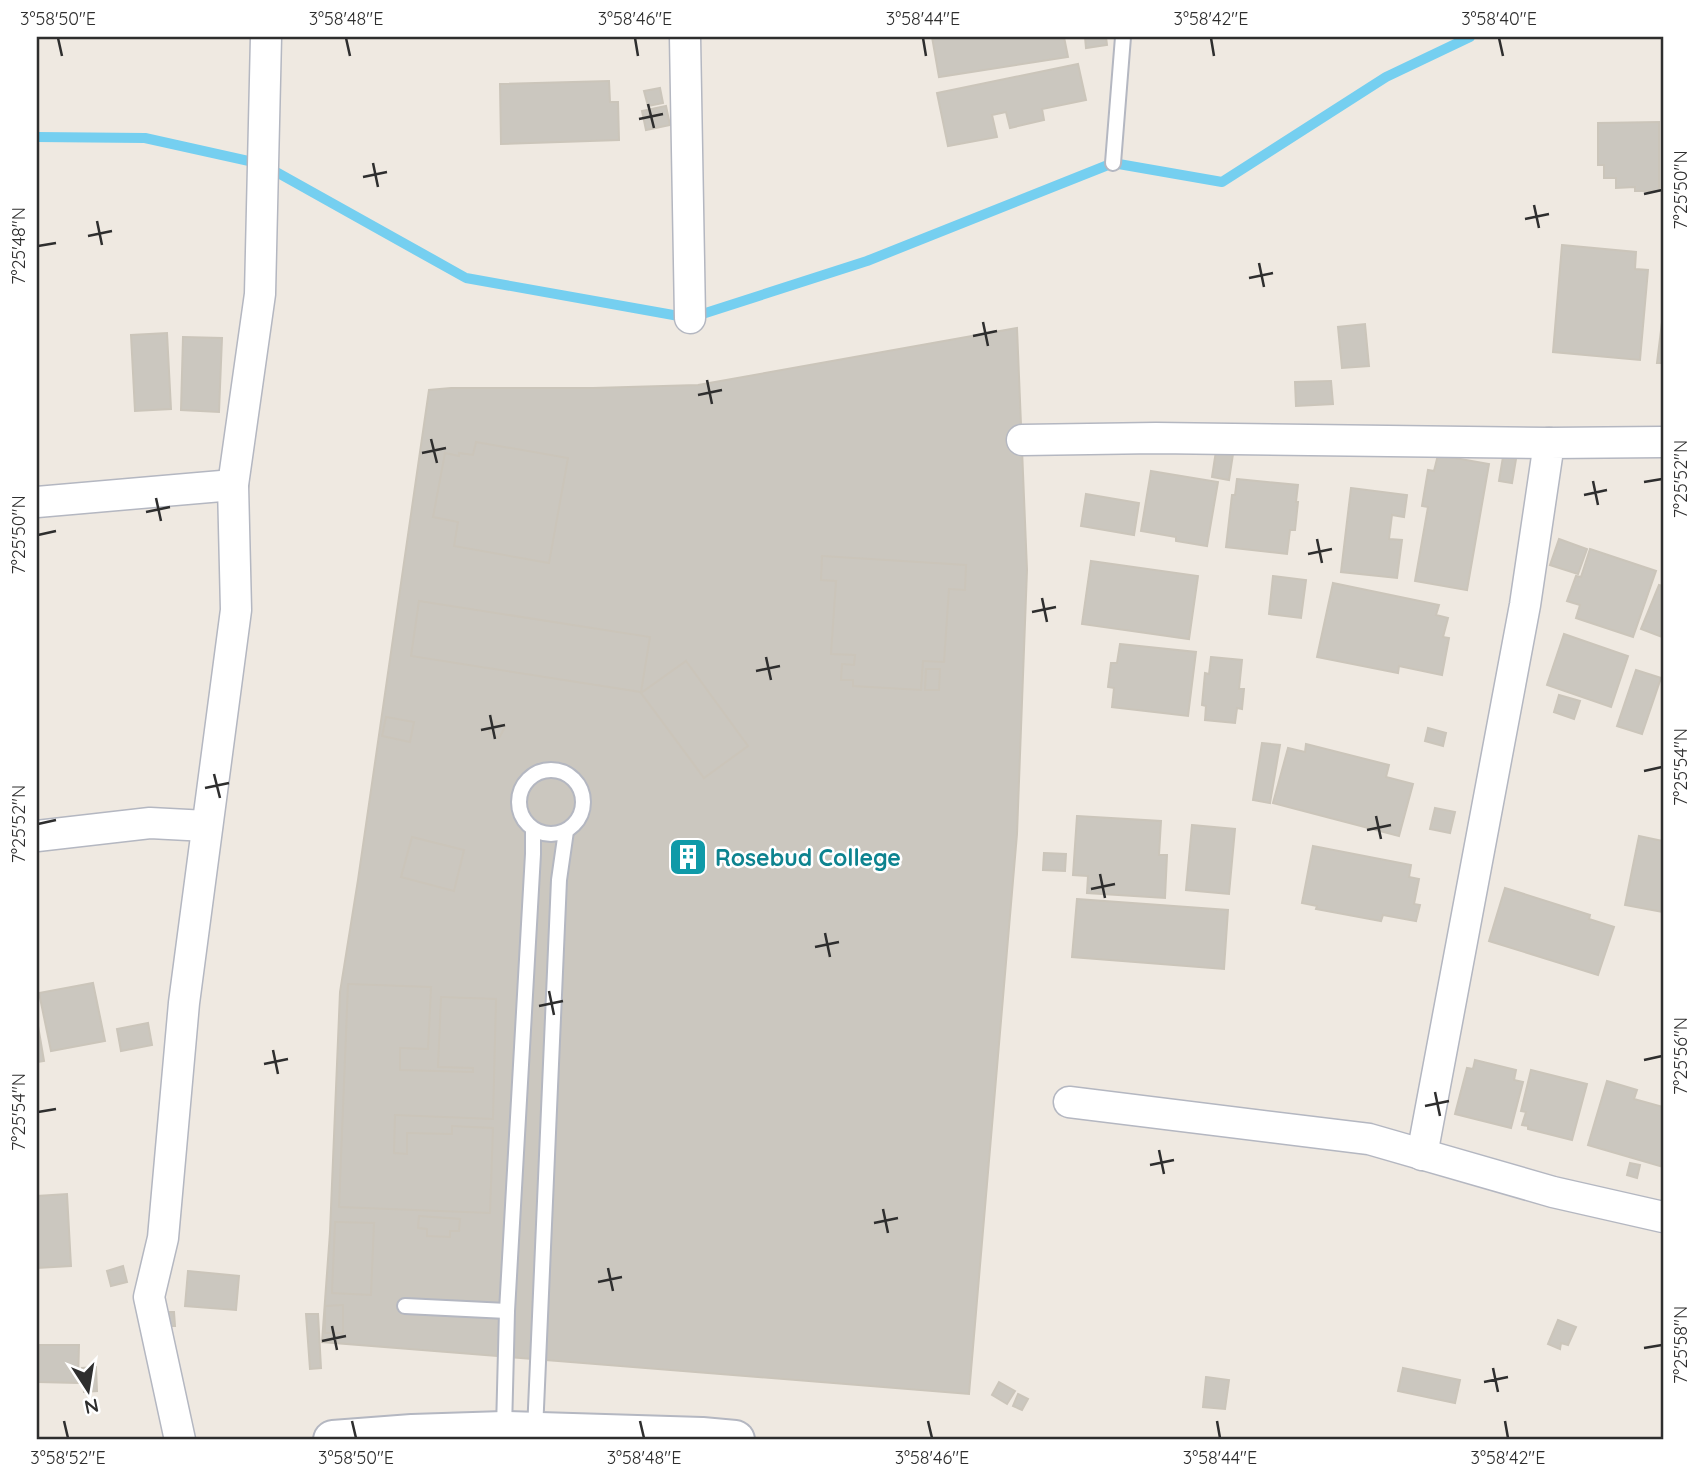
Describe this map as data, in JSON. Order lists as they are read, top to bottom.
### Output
{
  "places": {
    "building": ["Rosebud College"]
  },
  "north": "bottom",
  "coordinates": [
    "3°58'50\"E",
    "3°58'48\"E",
    "3°58'46\"E",
    "3°58'44\"E",
    "3°58'42\"E",
    "3°58'40\"E",
    "7°25'50\"N",
    "7°25'48\"N",
    "7°25'52\"N",
    "7°25'54\"N",
    "7°25'56\"N",
    "7°25'58\"N",
    "3°58'52\"E"
  ]
}
